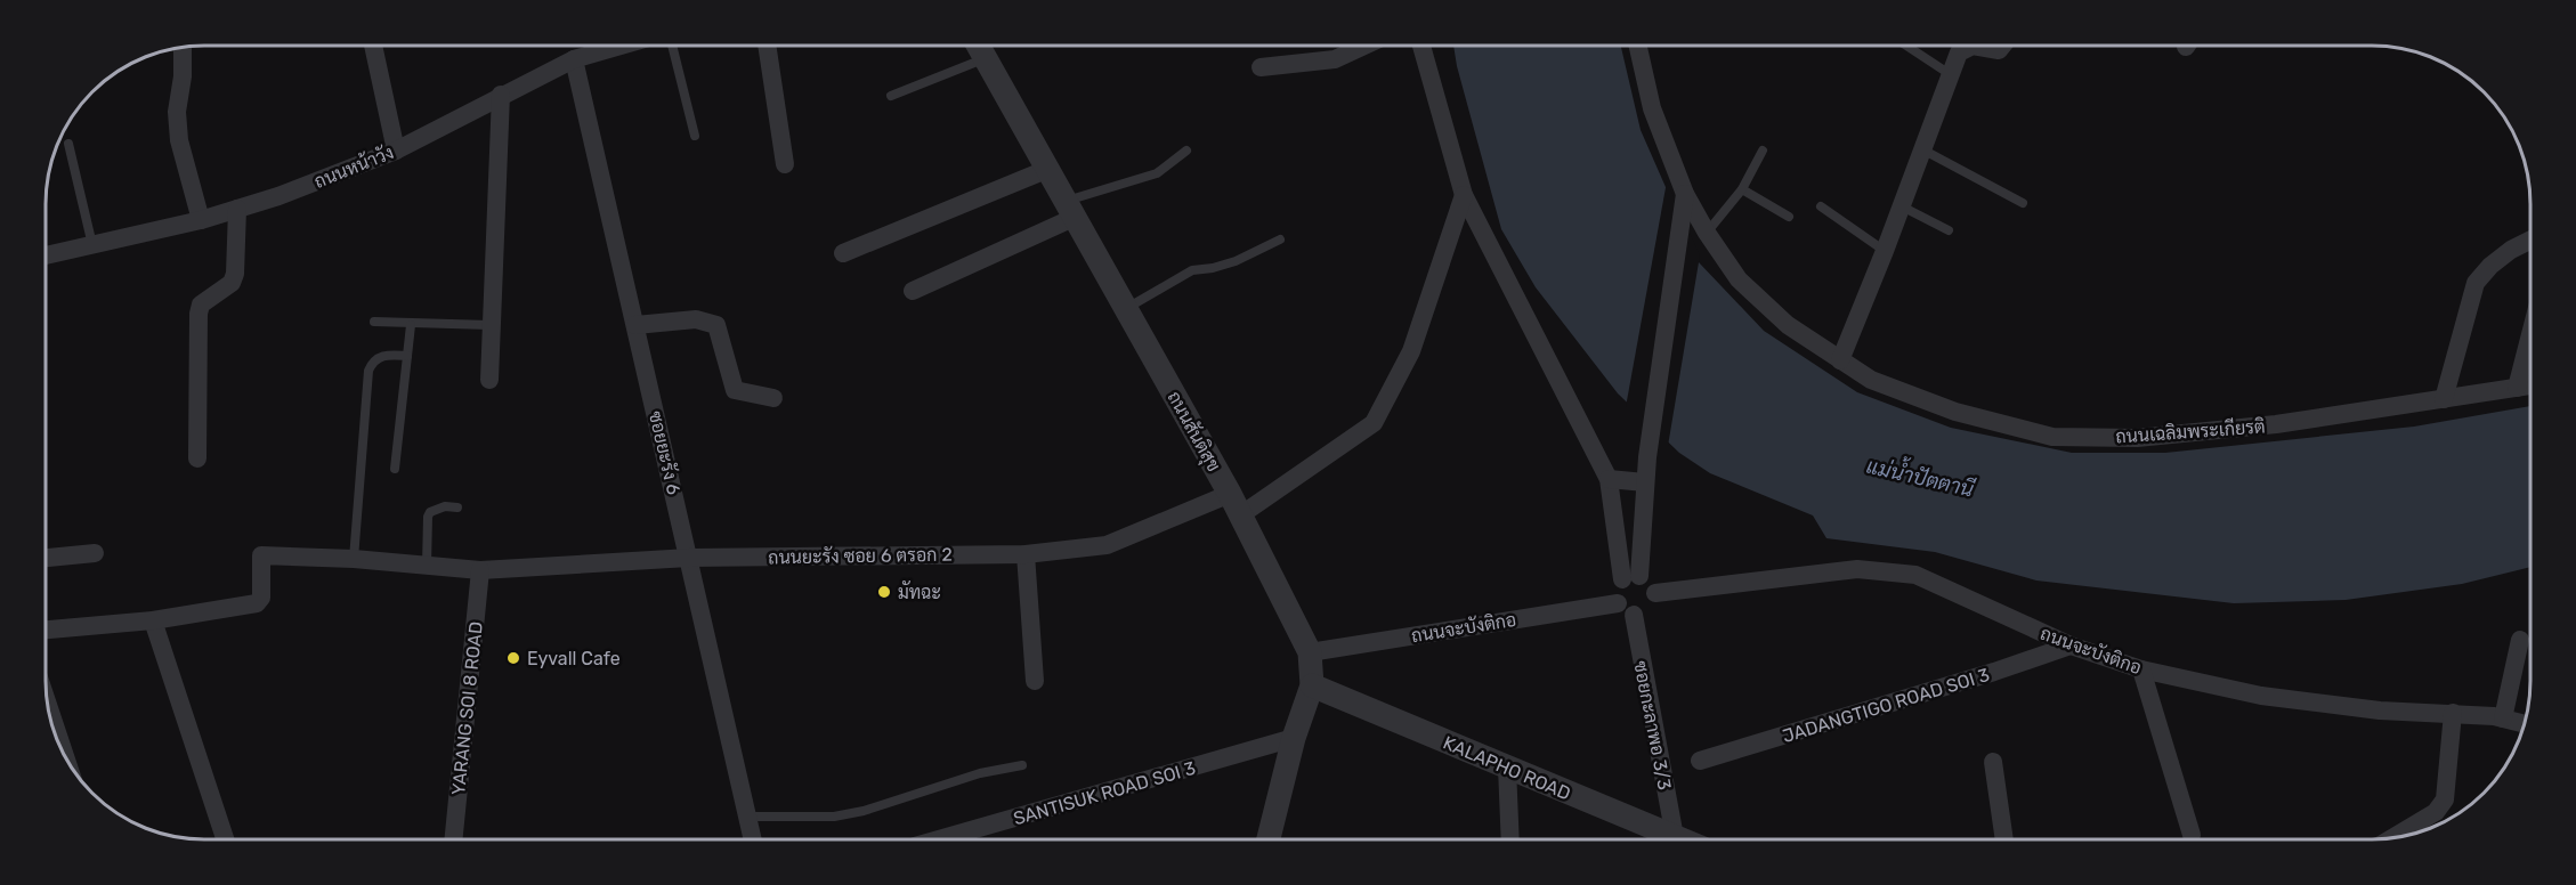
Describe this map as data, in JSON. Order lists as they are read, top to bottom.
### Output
{
  "streets": {
    "street": [
      "ถนนหน้าวัง",
      "ถนนสันติสุข",
      "ถนนเฉลิมพระเกียรติ",
      "ซอยยะรัง 6",
      "ถนนยะรัง ซอย 6 ตรอก 2",
      "ถนนจะบังติกอ",
      "JADANGTIGO ROAD SOI 3",
      "YARANG SOI 8 ROAD",
      "ซอยกะลาพอ 3/3",
      "KALAPHO ROAD",
      "SANTISUK ROAD SOI 3"
    ]
  },
  "crossings": [
    ["ถนนหน้าวัง", "ซอยยะรัง 6"],
    ["ถนนสันติสุข", "ถนนยะรัง ซอย 6 ตรอก 2"],
    ["ถนนสันติสุข", "ถนนจะบังติกอ"],
    ["ถนนสันติสุข", "KALAPHO ROAD"],
    ["ถนนสันติสุข", "SANTISUK ROAD SOI 3"],
    ["ซอยยะรัง 6", "ถนนยะรัง ซอย 6 ตรอก 2"],
    ["ถนนยะรัง ซอย 6 ตรอก 2", "YARANG SOI 8 ROAD"],
    ["ถนนจะบังติกอ", "JADANGTIGO ROAD SOI 3"],
    ["ถนนจะบังติกอ", "ซอยกะลาพอ 3/3"],
    ["ซอยกะลาพอ 3/3", "KALAPHO ROAD"]
  ],
  "water": ["แม่น้ำปัตตานี"],
  "places": ["มัทฉะ", "Eyvall Cafe"]
}
